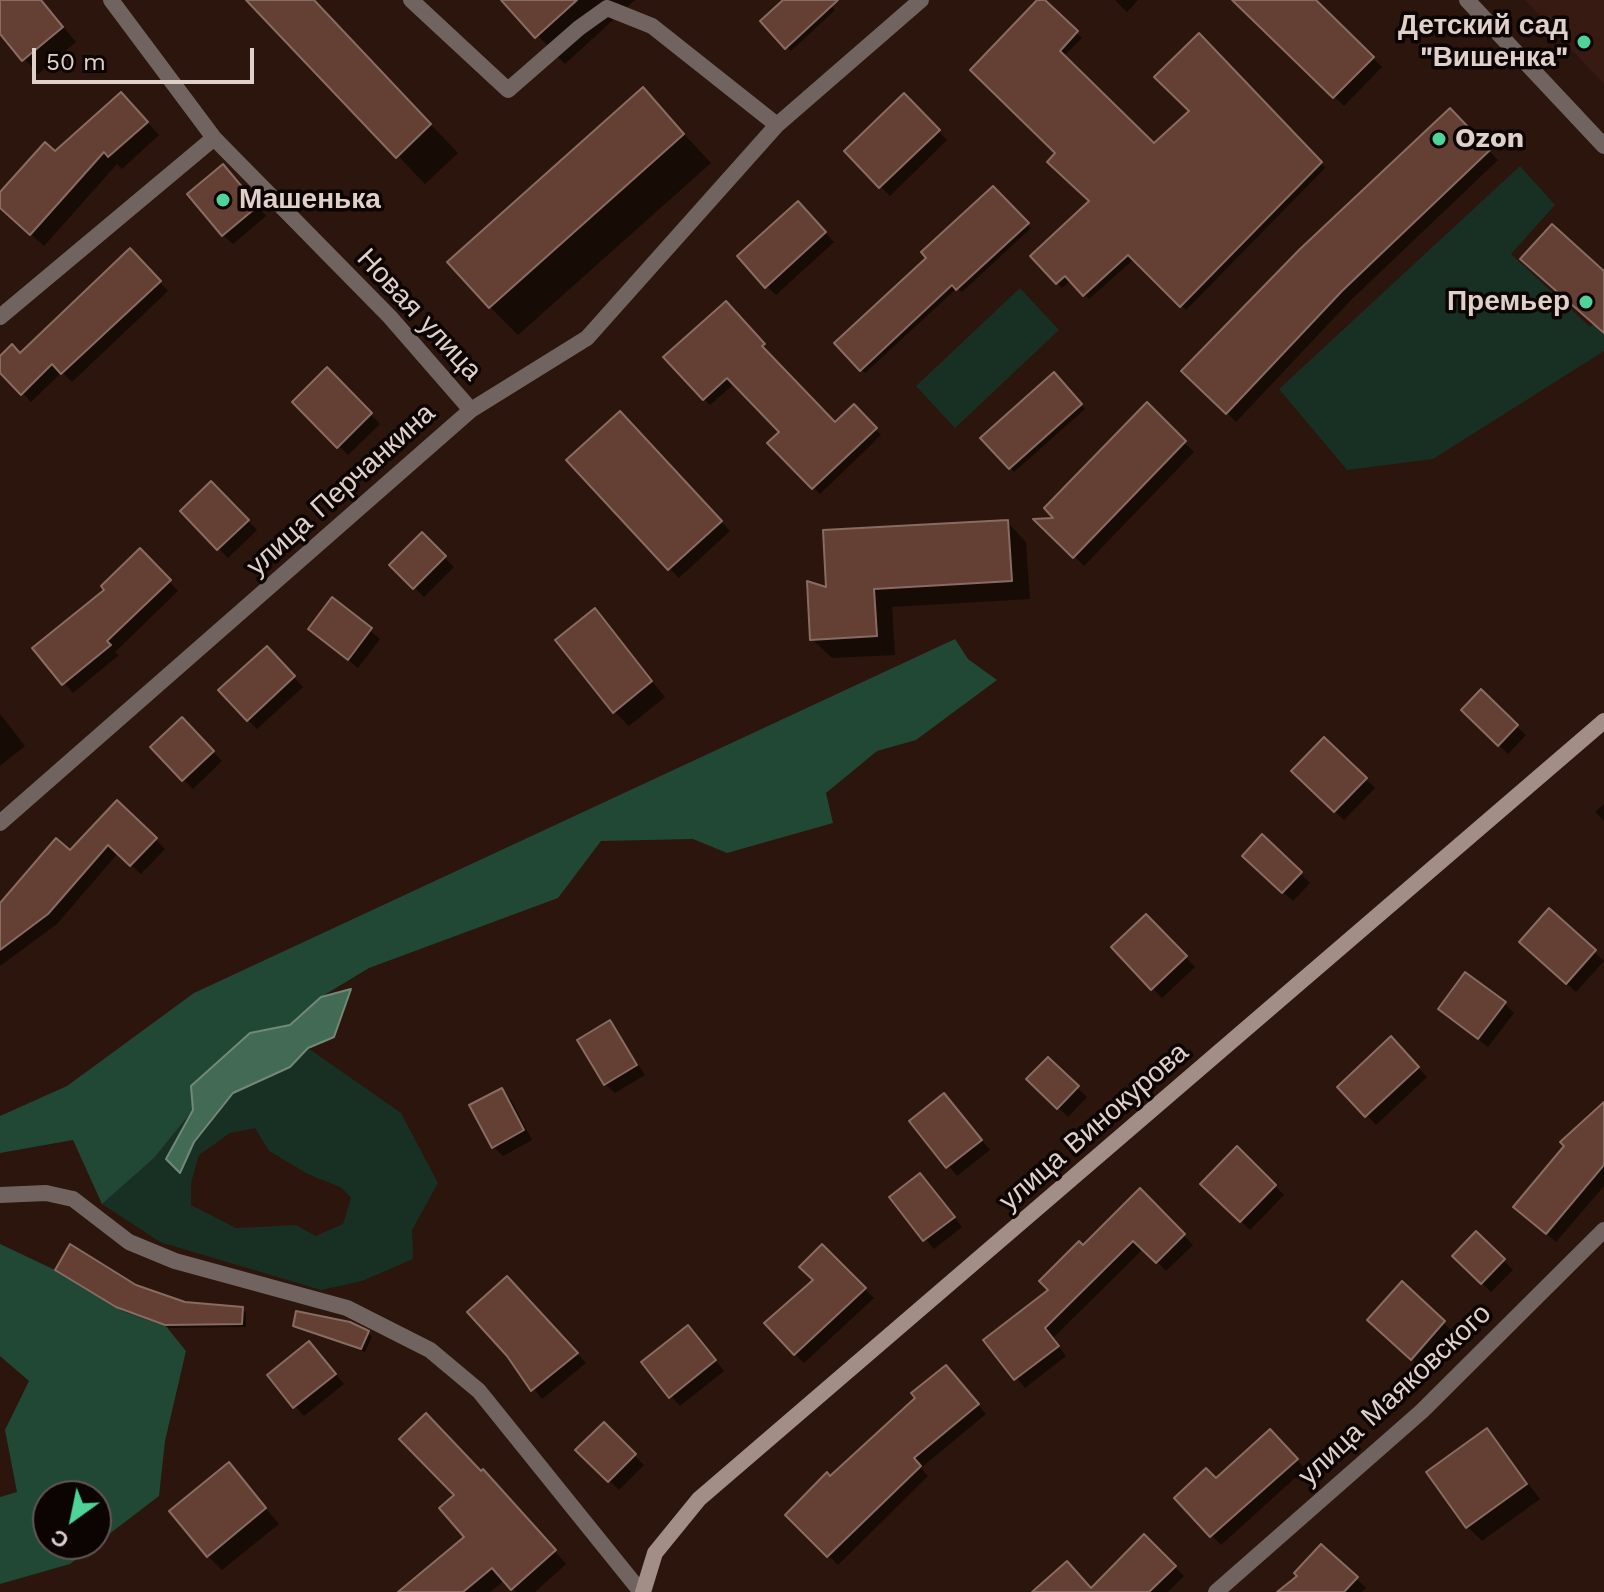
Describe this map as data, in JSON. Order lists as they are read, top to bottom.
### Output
{
  "streets": {
    "main road": ["улица Винокурова"],
    "street": ["Новая улица", "улица Перчанкина", "улица Маяковского"]
  },
  "crossings": [
    ["Новая улица", "улица Перчанкина"]
  ],
  "places": [
    "Детский сад \"Вишенка\"",
    "Ozon",
    "Машенька",
    "Премьер"
  ],
  "scale_bar": "50 m",
  "north": "bottom left"
}
